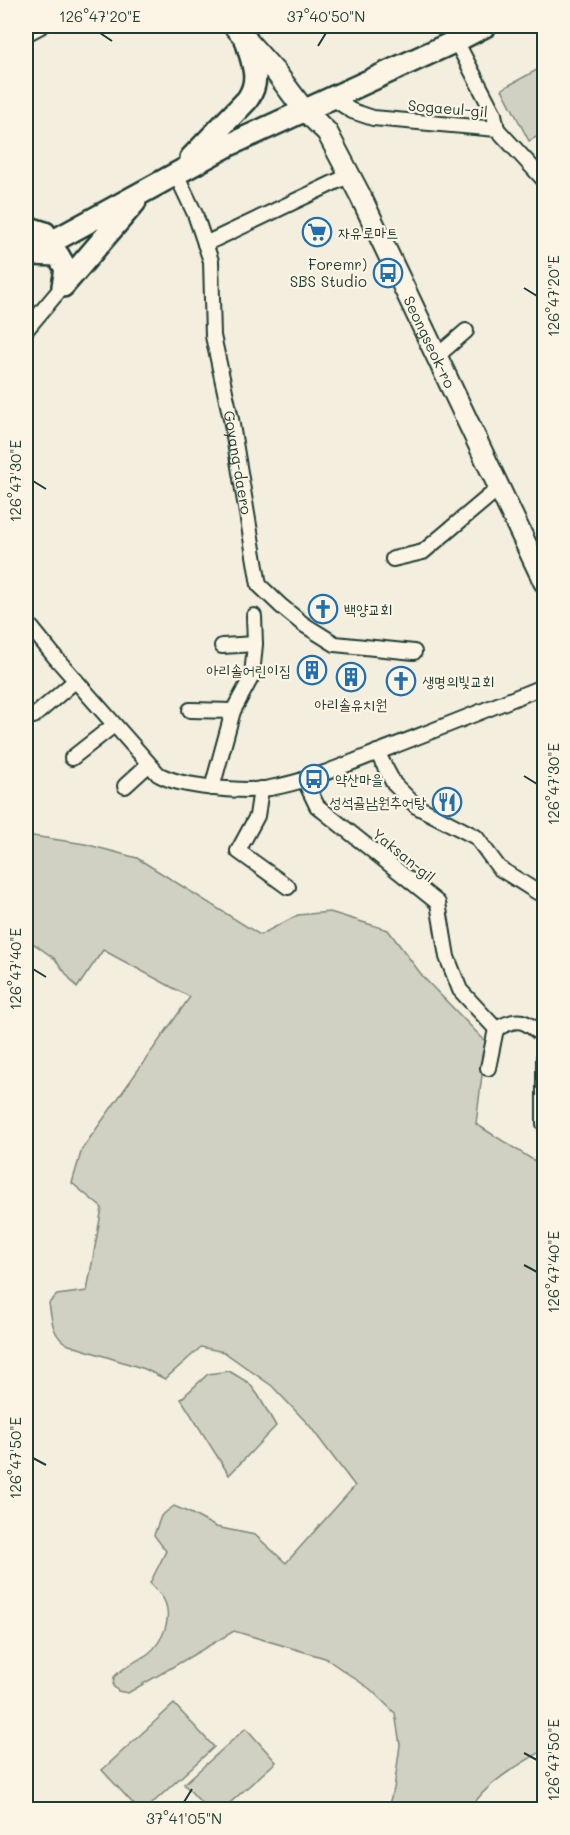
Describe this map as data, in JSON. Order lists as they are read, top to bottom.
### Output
{
  "streets": {
    "street": [
      "Sogaeul-gil",
      "Seongseok-ro",
      "Goyang-daero",
      "Yaksan-gil"
    ]
  },
  "places": {
    "supermarket": ["자유로마트"],
    "bus stop": ["Foremr) SBS Studio", "약산마을"],
    "church": ["백양교회", "생명의빛교회"],
    "building": ["아리솔어린이집", "아리솔유치원"],
    "restaurant": ["성석골남원추어탕"]
  },
  "coordinates": [
    "126°47'20\"E",
    "37°40'50\"N",
    "126°47'30\"E",
    "126°47'40\"E",
    "126°47'50\"E",
    "37°41'05\"N"
  ]
}
